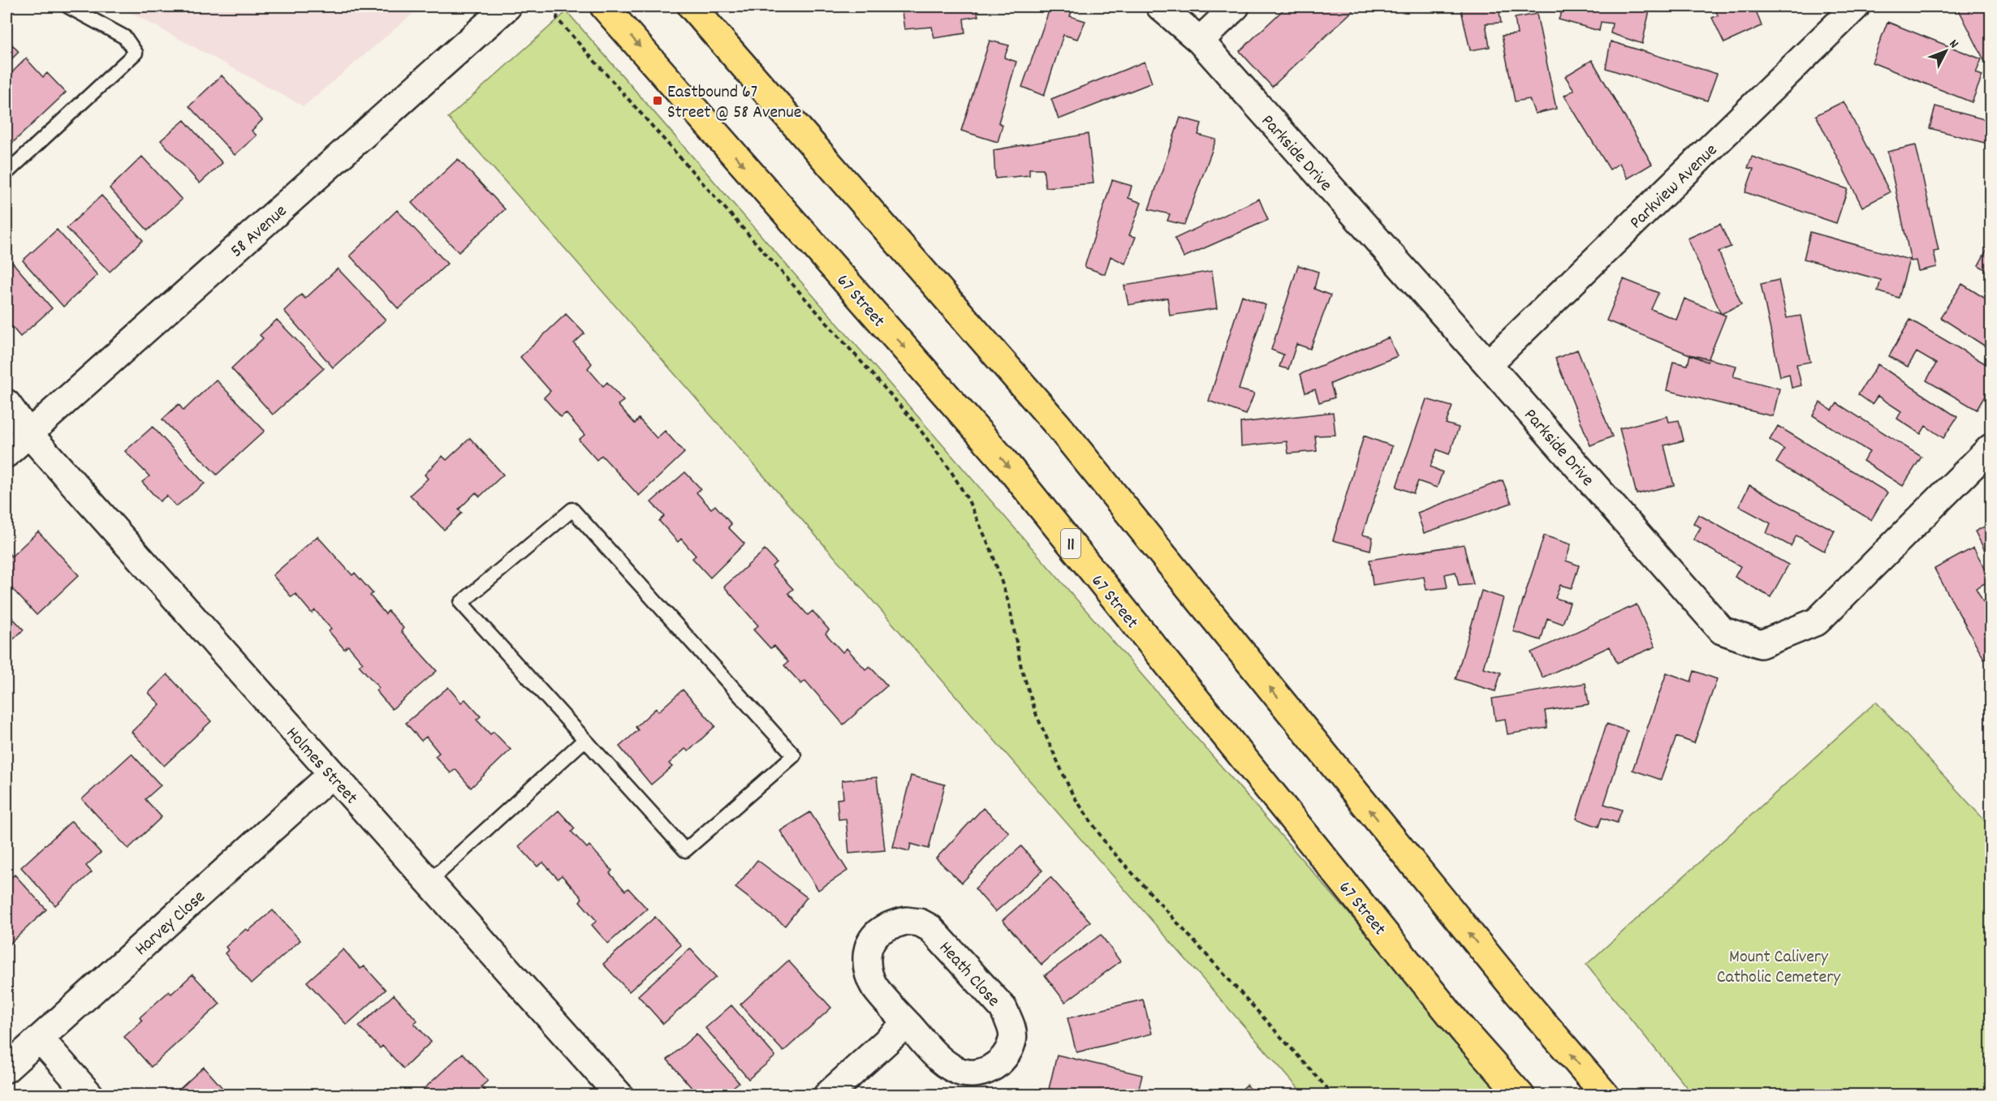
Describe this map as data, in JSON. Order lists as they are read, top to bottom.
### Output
{
  "streets": {
    "main road": ["67 Street", "11"],
    "street": [
      "Parkside Drive",
      "Parkview Avenue",
      "58 Avenue",
      "Holmes Street",
      "Harvey Close",
      "Heath Close"
    ]
  },
  "crossings": [
    ["Parkside Drive", "Parkview Avenue"],
    ["58 Avenue", "Holmes Street"],
    ["Holmes Street", "Harvey Close"]
  ],
  "parks": ["Mount Calivery Catholic Cemetery"],
  "places": {
    "transit": ["Eastbound 67 Street @ 58 Avenue"]
  },
  "north": "top right"
}
